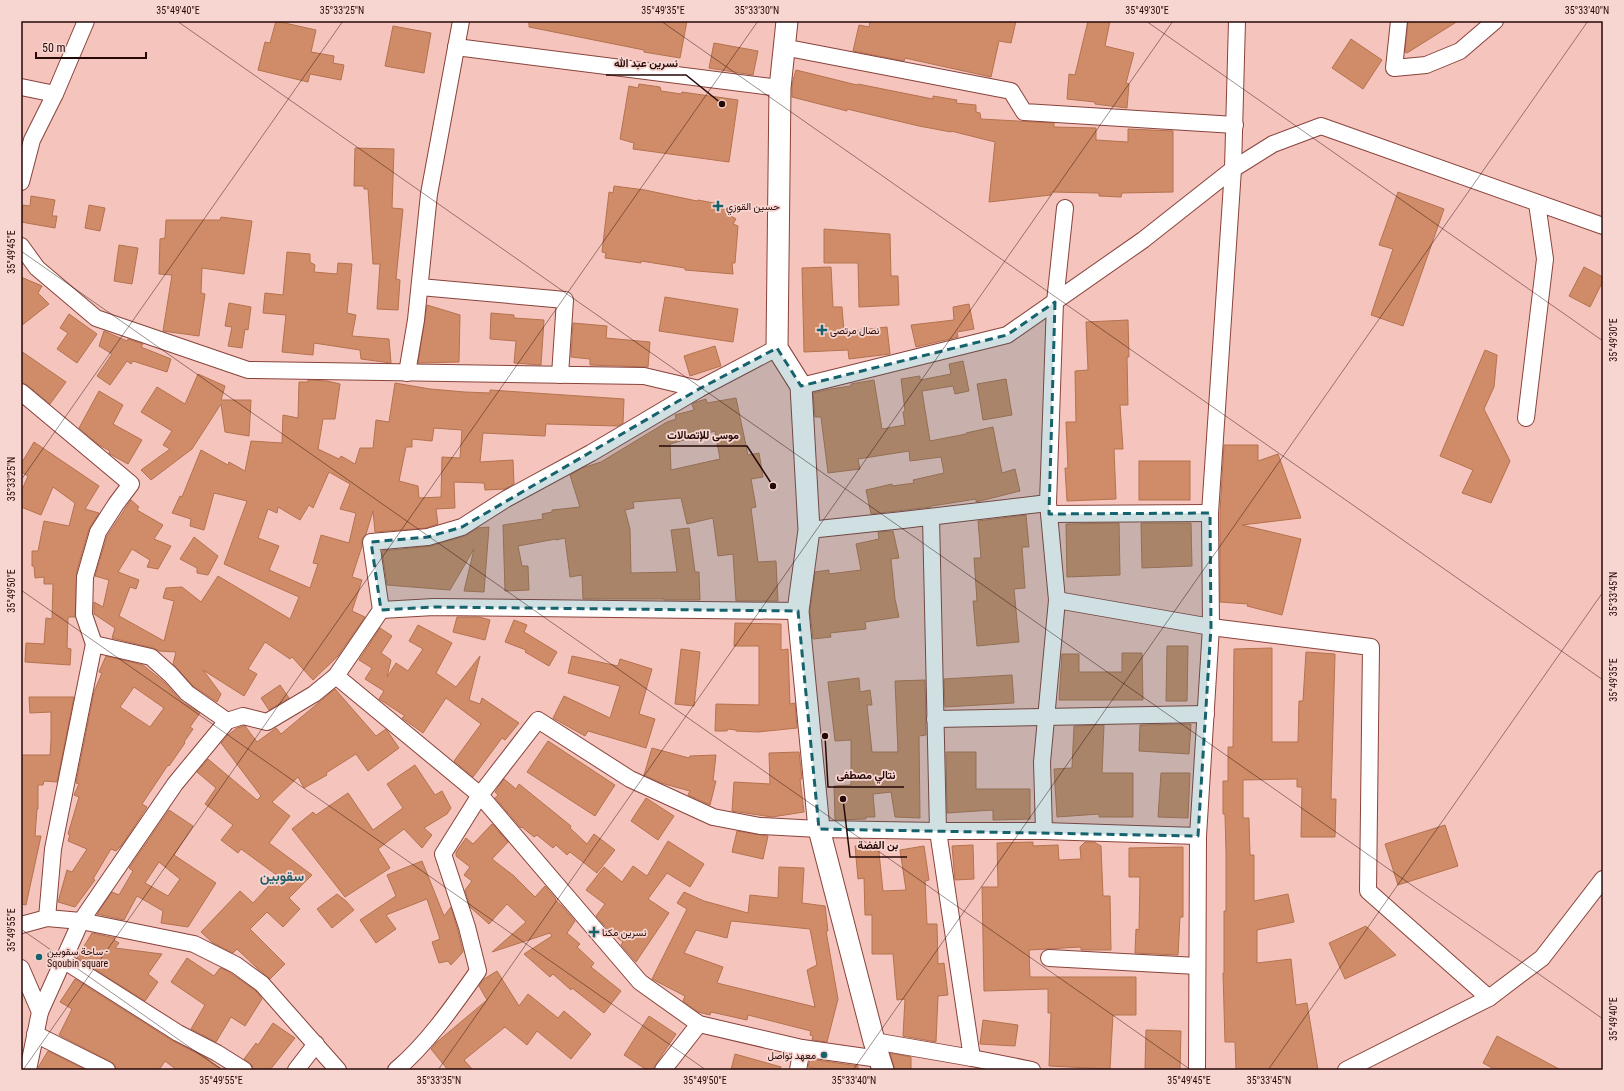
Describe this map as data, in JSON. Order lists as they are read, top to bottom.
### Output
{
  "districts": ["سقوبين"],
  "places": {
    "other": [
      "نسرين عبد الله",
      "موسى للإتصالات",
      "نتالي مصطفى",
      "بن الفضة",
      "ساحة سقوبين - Sqoubin square",
      "معهد تواصل"
    ],
    "health": ["حسين القوزي", "نصال مرتصى", "نسرين مكنا"]
  },
  "scale_bar": "50 m",
  "coordinates": [
    "35°49'40\"E",
    "35°33'25\"N",
    "35°49'35\"E",
    "35°33'30\"N",
    "35°49'30\"E",
    "35°33'40\"N",
    "35°49'45\"E",
    "35°49'50\"E",
    "35°33'45\"N",
    "35°49'55\"E",
    "35°33'35\"N"
  ]
}
